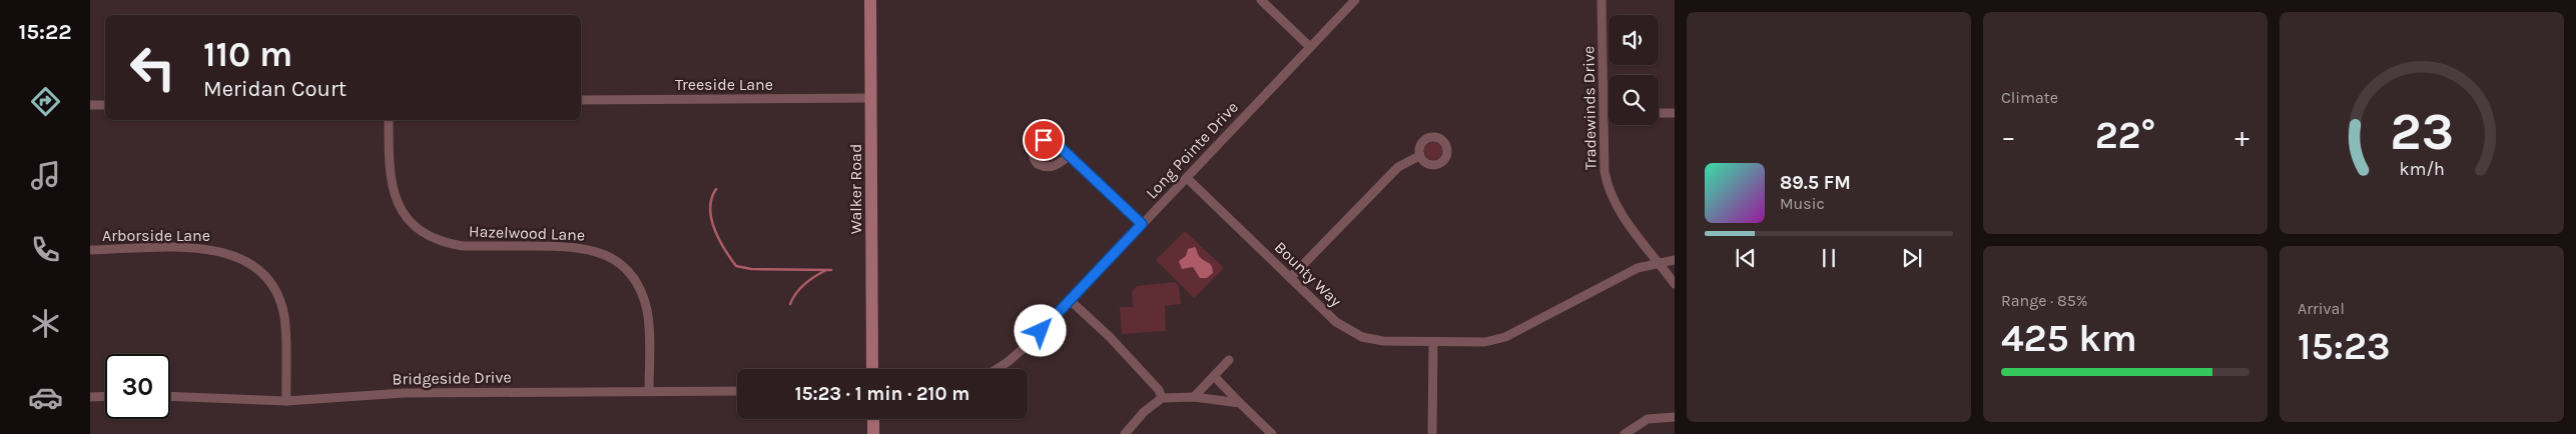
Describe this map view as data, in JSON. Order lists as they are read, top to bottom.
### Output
{
  "streets": {
    "street": [
      "Treeside Lane",
      "Tradewinds Drive",
      "Long Pointe Drive",
      "Walker Road",
      "Hazelwood Lane",
      "Arborside Lane",
      "Bounty Way",
      "Bridgeside Drive"
    ]
  },
  "crossings": [
    ["Treeside Lane", "Walker Road"],
    ["Tradewinds Drive", "Bounty Way"],
    ["Long Pointe Drive", "Bounty Way"],
    ["Hazelwood Lane", "Bridgeside Drive"],
    ["Arborside Lane", "Bridgeside Drive"]
  ],
  "page": {
    "tabs": "15:22",
    "tile": [
      "Climate",
      ["Range · 85%", "425 km"],
      ["Arrival", "15:23"]
    ],
    "turn": ["110 m", "Meridan Court"],
    "heat": ["−", "22°", "+"],
    "song": ["89.5 FM", "Music"],
    "limit": "30",
    "trip": "15:23 · 1 min · 210 m",
    "gauge": ["23", "km/h"]
  }
}
